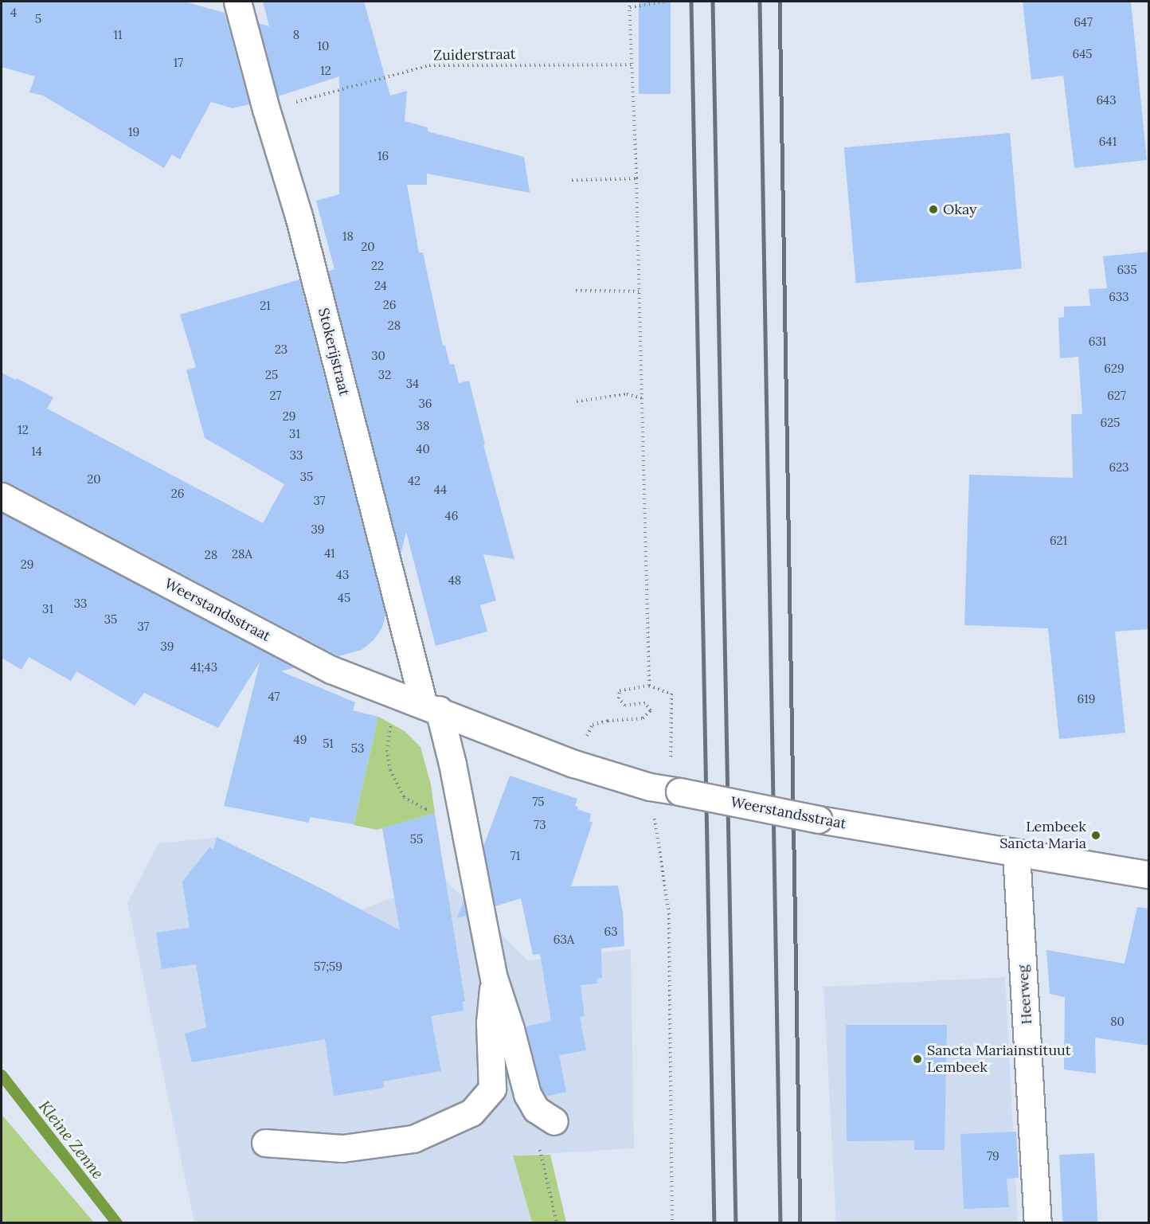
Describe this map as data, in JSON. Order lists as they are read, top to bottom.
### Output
{
  "streets": {
    "street": ["Stokerijstraat", "Weerstandsstraat", "Heerweg"],
    "path": ["Zuiderstraat"]
  },
  "crossings": [
    ["Zuiderstraat", "Stokerijstraat"],
    ["Stokerijstraat", "Weerstandsstraat"],
    ["Weerstandsstraat", "Heerweg"]
  ],
  "water": ["Kleine Zenne"],
  "places": ["Okay", "Lembeek Sancta Maria", "Sancta Mariainstituut Lembeek"],
  "house_numbers": [
    "4",
    "5",
    "647",
    "11",
    "8",
    "10",
    "645",
    "17",
    "12",
    "643",
    "19",
    "641",
    "16",
    "18",
    "20",
    "22",
    "635",
    "24",
    "633",
    "26",
    "21",
    "28",
    "631",
    "23",
    "30",
    "629",
    "25",
    "32",
    "34",
    "27",
    "627",
    "36",
    "29",
    "625",
    "38",
    "12",
    "31",
    "40",
    "14",
    "33",
    "623",
    "35",
    "20",
    "42",
    "44",
    "26",
    "37",
    "46",
    "39",
    "621",
    "41",
    "28A",
    "28",
    "29",
    "43",
    "48",
    "45",
    "33",
    "31",
    "35",
    "37",
    "39",
    "41;43",
    "47",
    "619",
    "49",
    "51",
    "53",
    "75",
    "73",
    "55",
    "71",
    "63",
    "63A",
    "57;59",
    "80",
    "79"
  ]
}
